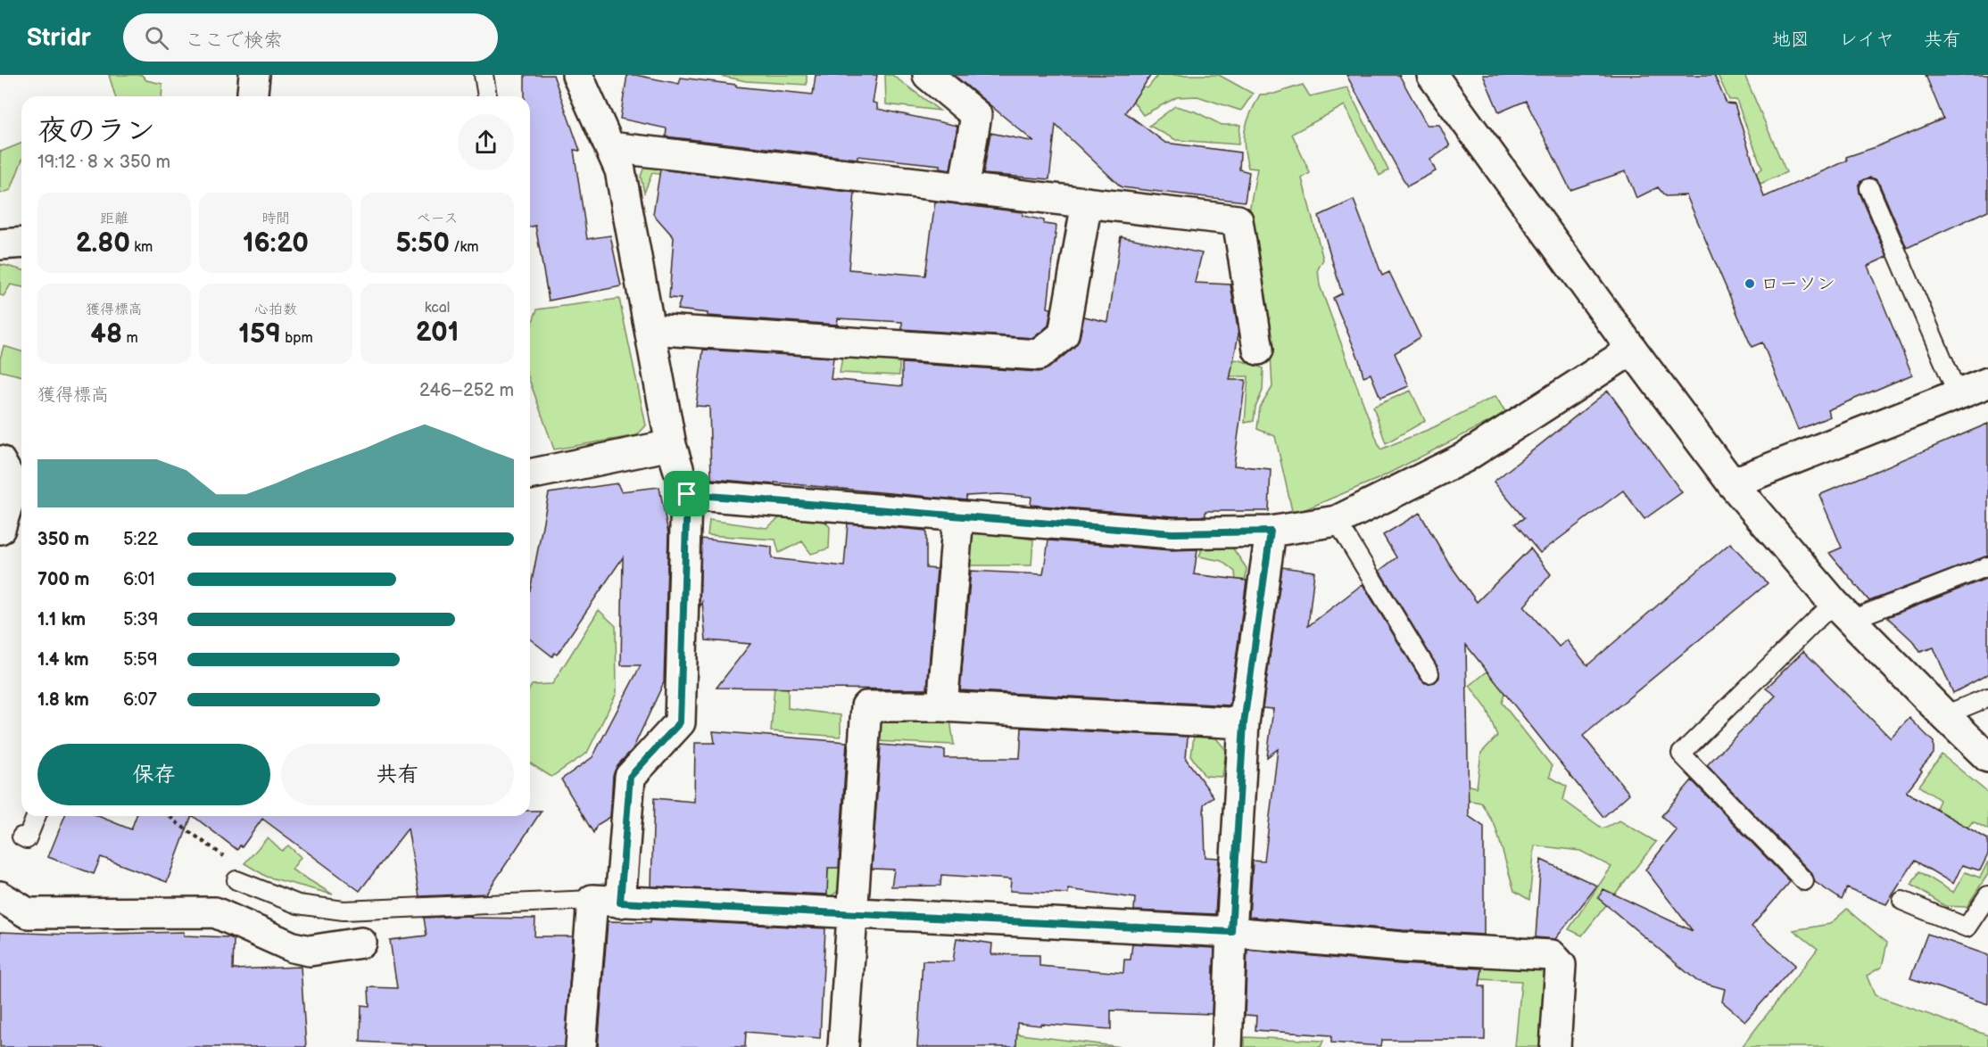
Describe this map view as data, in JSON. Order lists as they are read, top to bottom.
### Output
{
  "places": ["ローソン"],
  "page": {
    "header": "Stridr",
    "search": "ここで検索",
    "nav": ["地図", "レイヤ", "共有"],
    "heading": ["夜のラン", "19:12 · 8 × 350 m"],
    "stats": [
      ["距離", "2.80 km"],
      ["時間", "16:20"],
      ["ペース", "5:50 /km"],
      ["獲得標高", "48 m"],
      ["心拍数", "159 bpm"],
      ["kcal", "201"]
    ],
    "chart": ["獲得標高", "246–252 m"],
    "list": [
      {
        "name": "350 m",
        "note": "5:22"
      },
      {
        "name": "700 m",
        "note": "6:01"
      },
      {
        "name": "1.1 km",
        "note": "5:39"
      },
      {
        "name": "1.4 km",
        "note": "5:59"
      },
      {
        "name": "1.8 km",
        "note": "6:07"
      }
    ],
    "buttons": ["保存", "共有"]
  }
}
